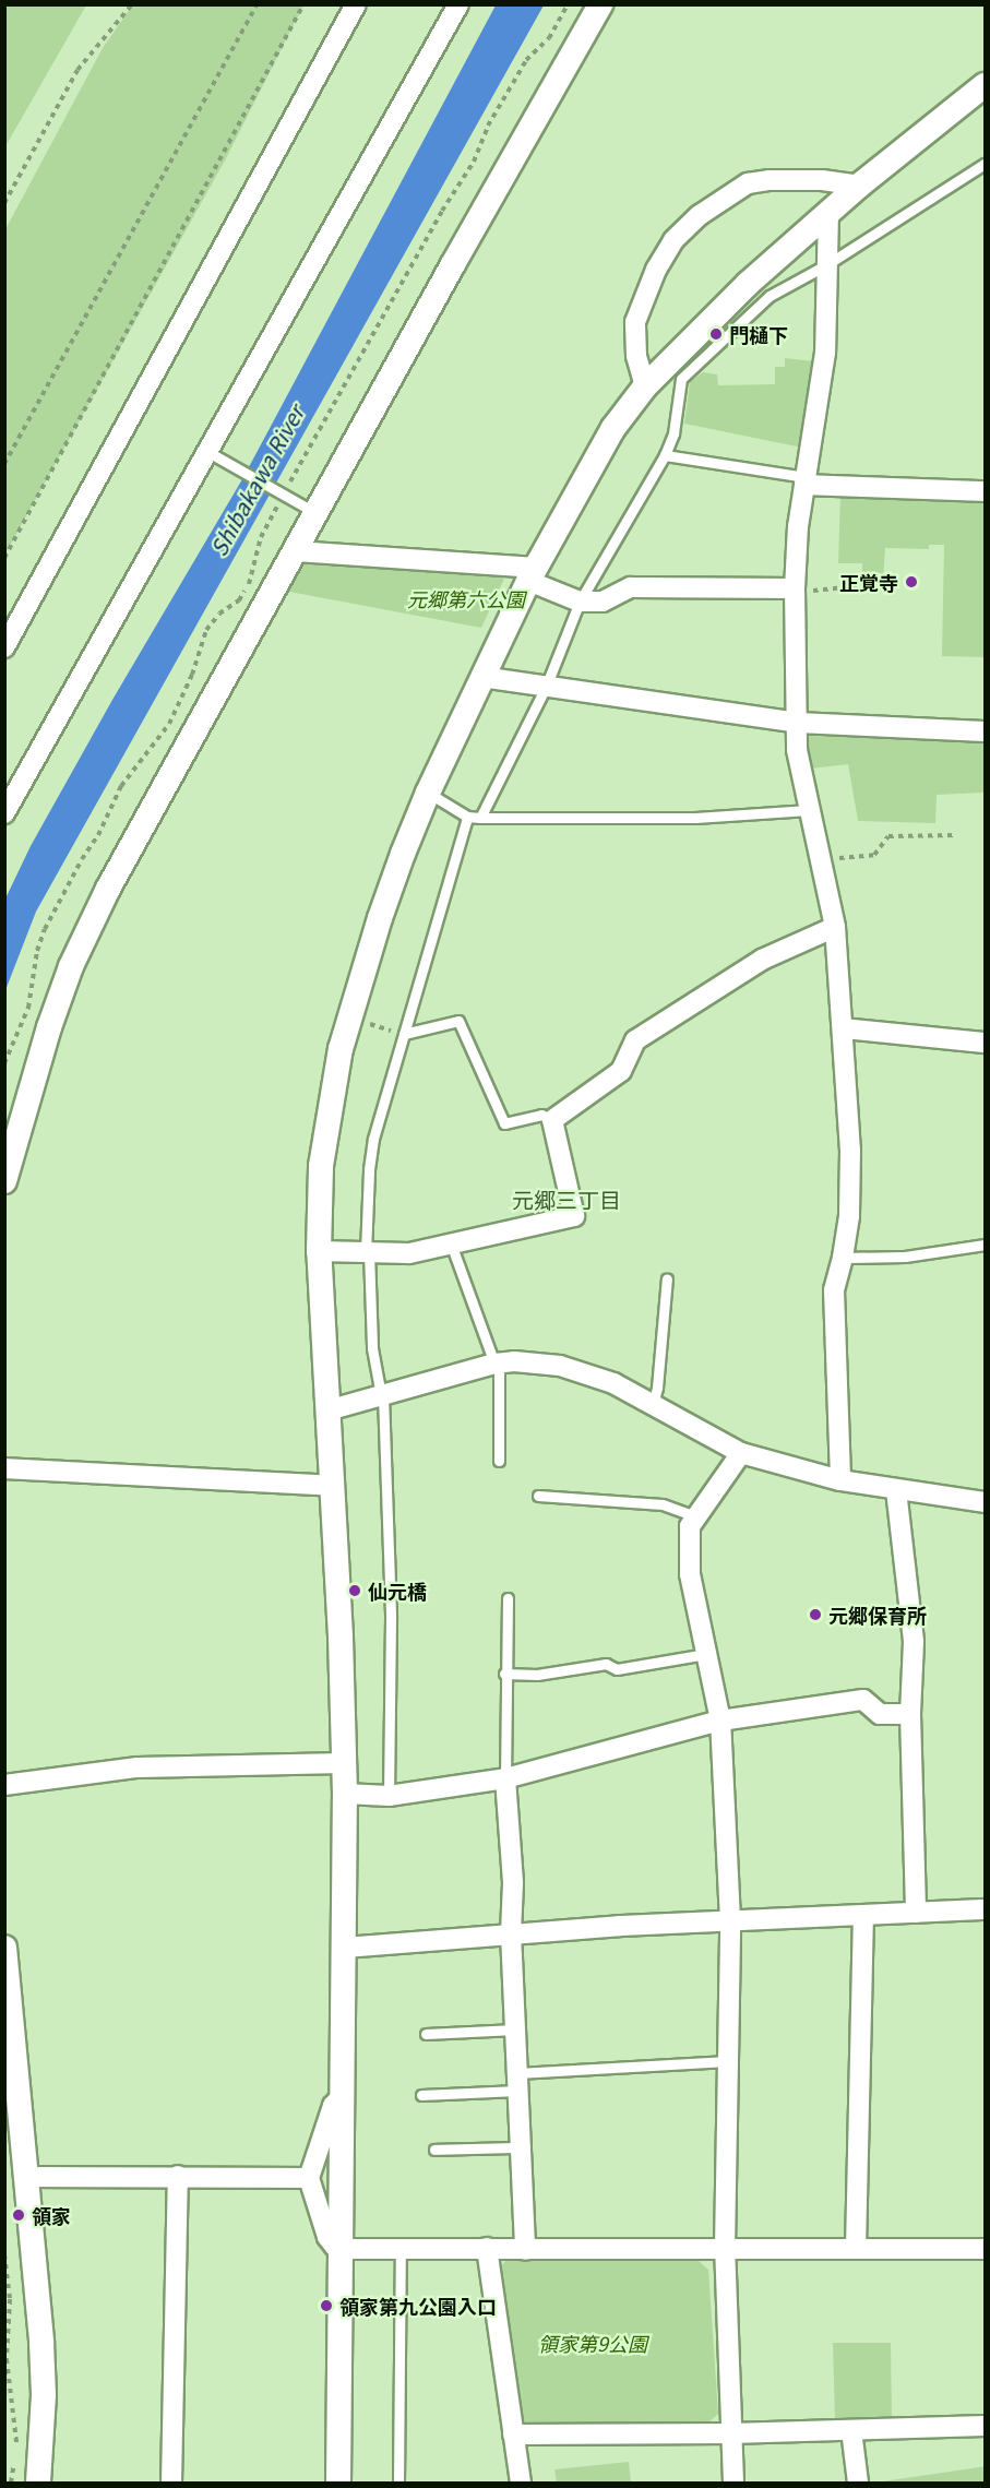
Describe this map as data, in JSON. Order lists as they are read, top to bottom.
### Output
{
  "districts": ["元郷三丁目"],
  "water": ["Shibakawa River"],
  "parks": ["元郷第六公園", "領家第9公園"],
  "places": [
    "門樋下",
    "正覚寺",
    "仙元橋",
    "元郷保育所",
    "領家",
    "領家第九公園入口"
  ]
}
